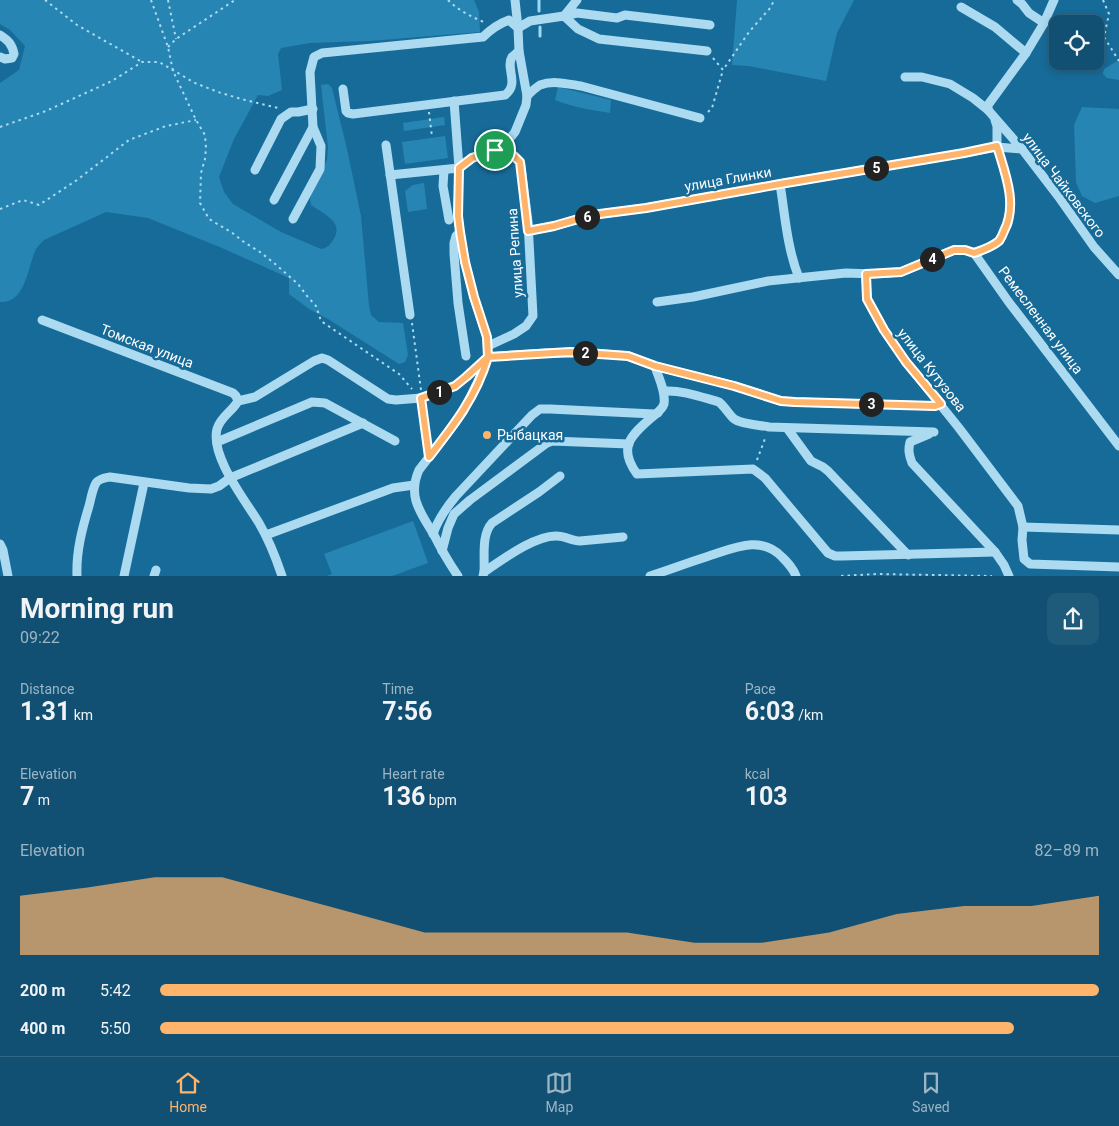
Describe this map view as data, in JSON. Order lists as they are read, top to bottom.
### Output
{
  "streets": {
    "street": [
      "улица Глинки",
      "улица Чайковского",
      "улица Репина",
      "Ремесленная улица",
      "Томская улица",
      "улица Кутузова"
    ]
  },
  "crossings": [
    ["улица Глинки", "улица Чайковского"],
    ["улица Глинки", "улица Репина"]
  ],
  "places": ["Рыбацкая"],
  "page": {
    "pins": [
      "5",
      "6",
      "4",
      "2",
      "1",
      "3"
    ],
    "heading": ["Morning run", "09:22"],
    "stats": [
      ["Distance", "1.31 km"],
      ["Time", "7:56"],
      ["Pace", "6:03 /km"],
      ["Elevation", "7 m"],
      ["Heart rate", "136 bpm"],
      ["kcal", "103"]
    ],
    "chart": ["Elevation", "82–89 m"],
    "list": [
      {
        "name": "200 m",
        "note": "5:42"
      },
      {
        "name": "400 m",
        "note": "5:50"
      }
    ],
    "tabs": ["Home", "Map", "Saved"]
  }
}
